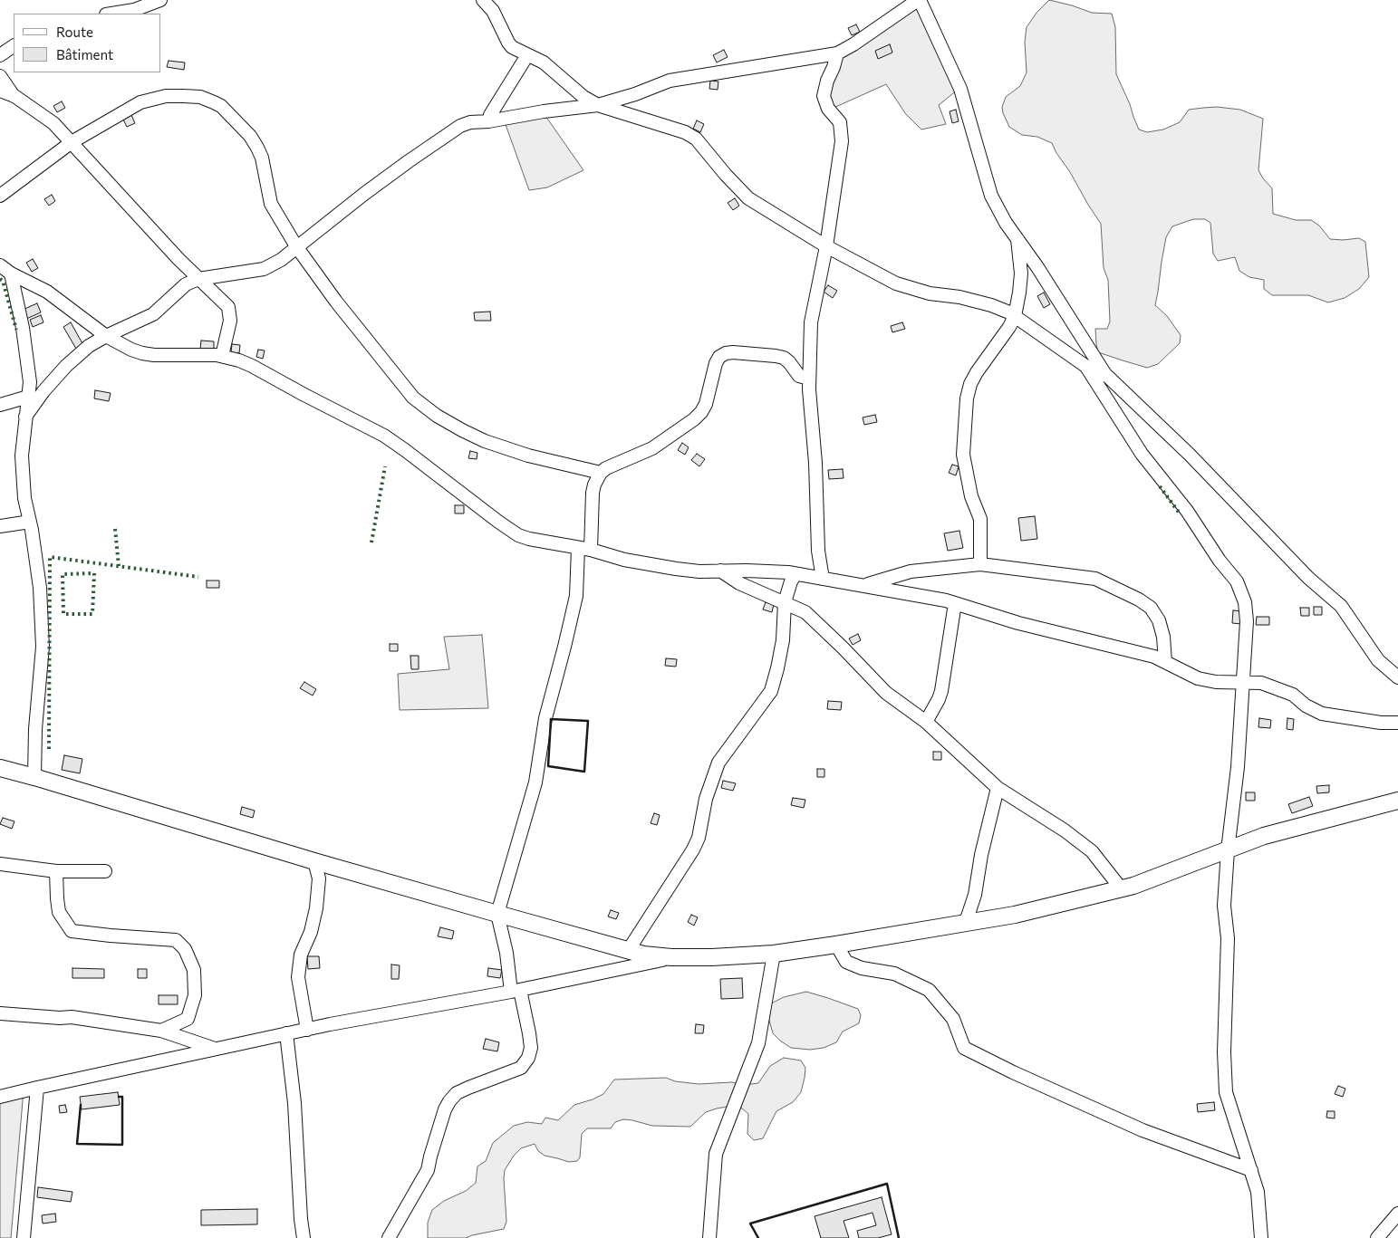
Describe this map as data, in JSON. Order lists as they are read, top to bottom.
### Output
{
  "legend": ["Route", "Bâtiment"]
}
